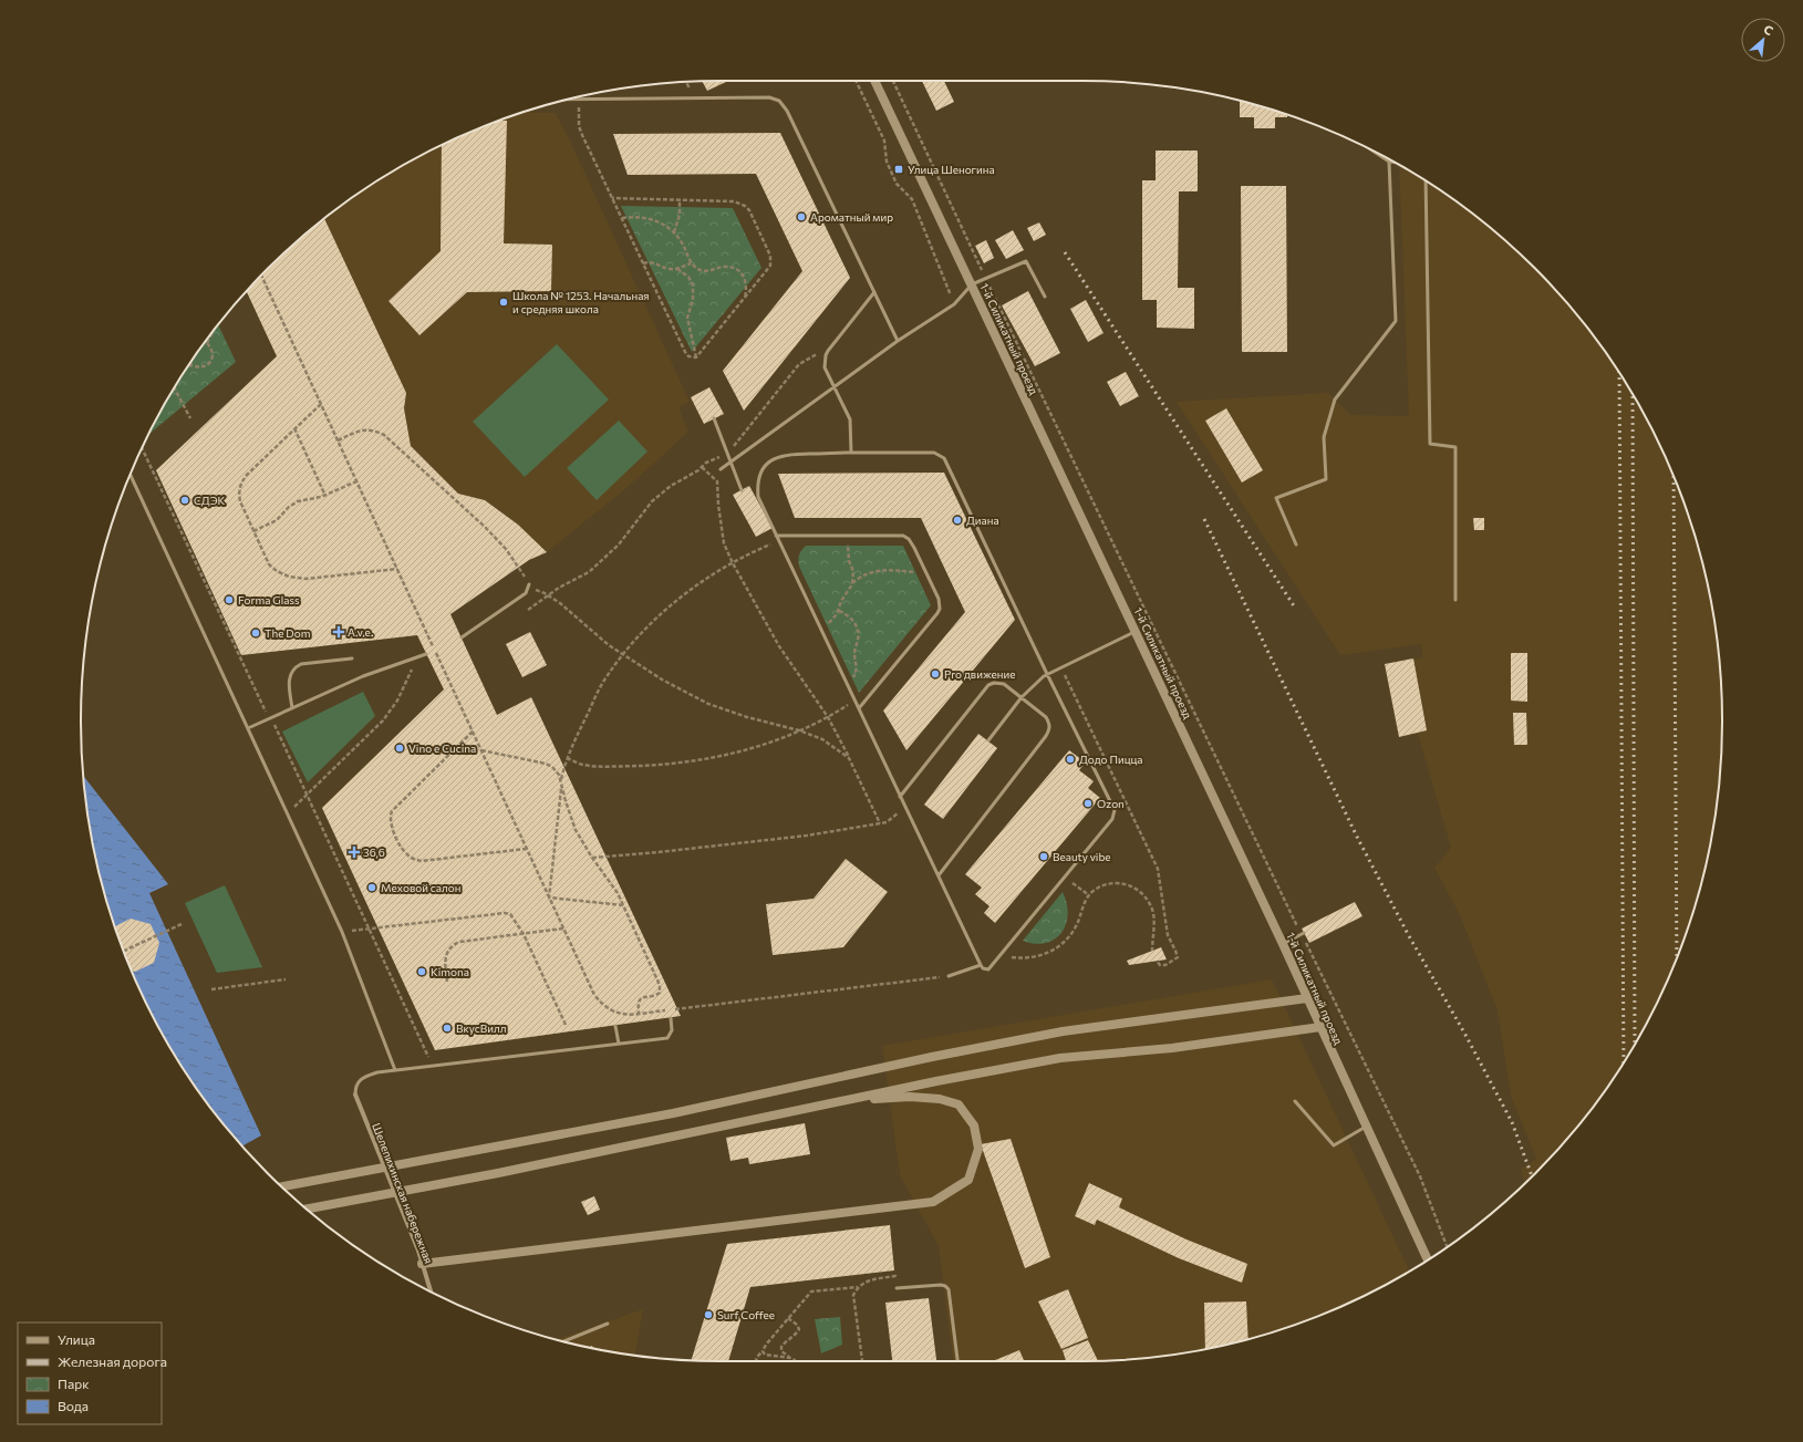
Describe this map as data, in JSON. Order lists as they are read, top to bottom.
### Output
{
  "streets": {
    "street": ["1-й Силикатный проезд", "Шелепихинская набережная"]
  },
  "places": {
    "transit": ["Улица Шеногина"],
    "other": [
      "Ароматный мир",
      "Школа № 1253. Начальная и средняя школа",
      "СДЭК",
      "Диана",
      "Forma Glass",
      "The Dom",
      "Pro движение",
      "Vino e Cucina",
      "Додо Пицца",
      "Ozon",
      "Beauty vibe",
      "Меховой салон",
      "Kimona",
      "ВкусВилл",
      "Surf Coffee"
    ],
    "health": ["A.v.e.", "36,6"]
  },
  "legend": [
    "Улица",
    "Железная дорога",
    "Парк",
    "Вода"
  ],
  "north": "top right"
}
